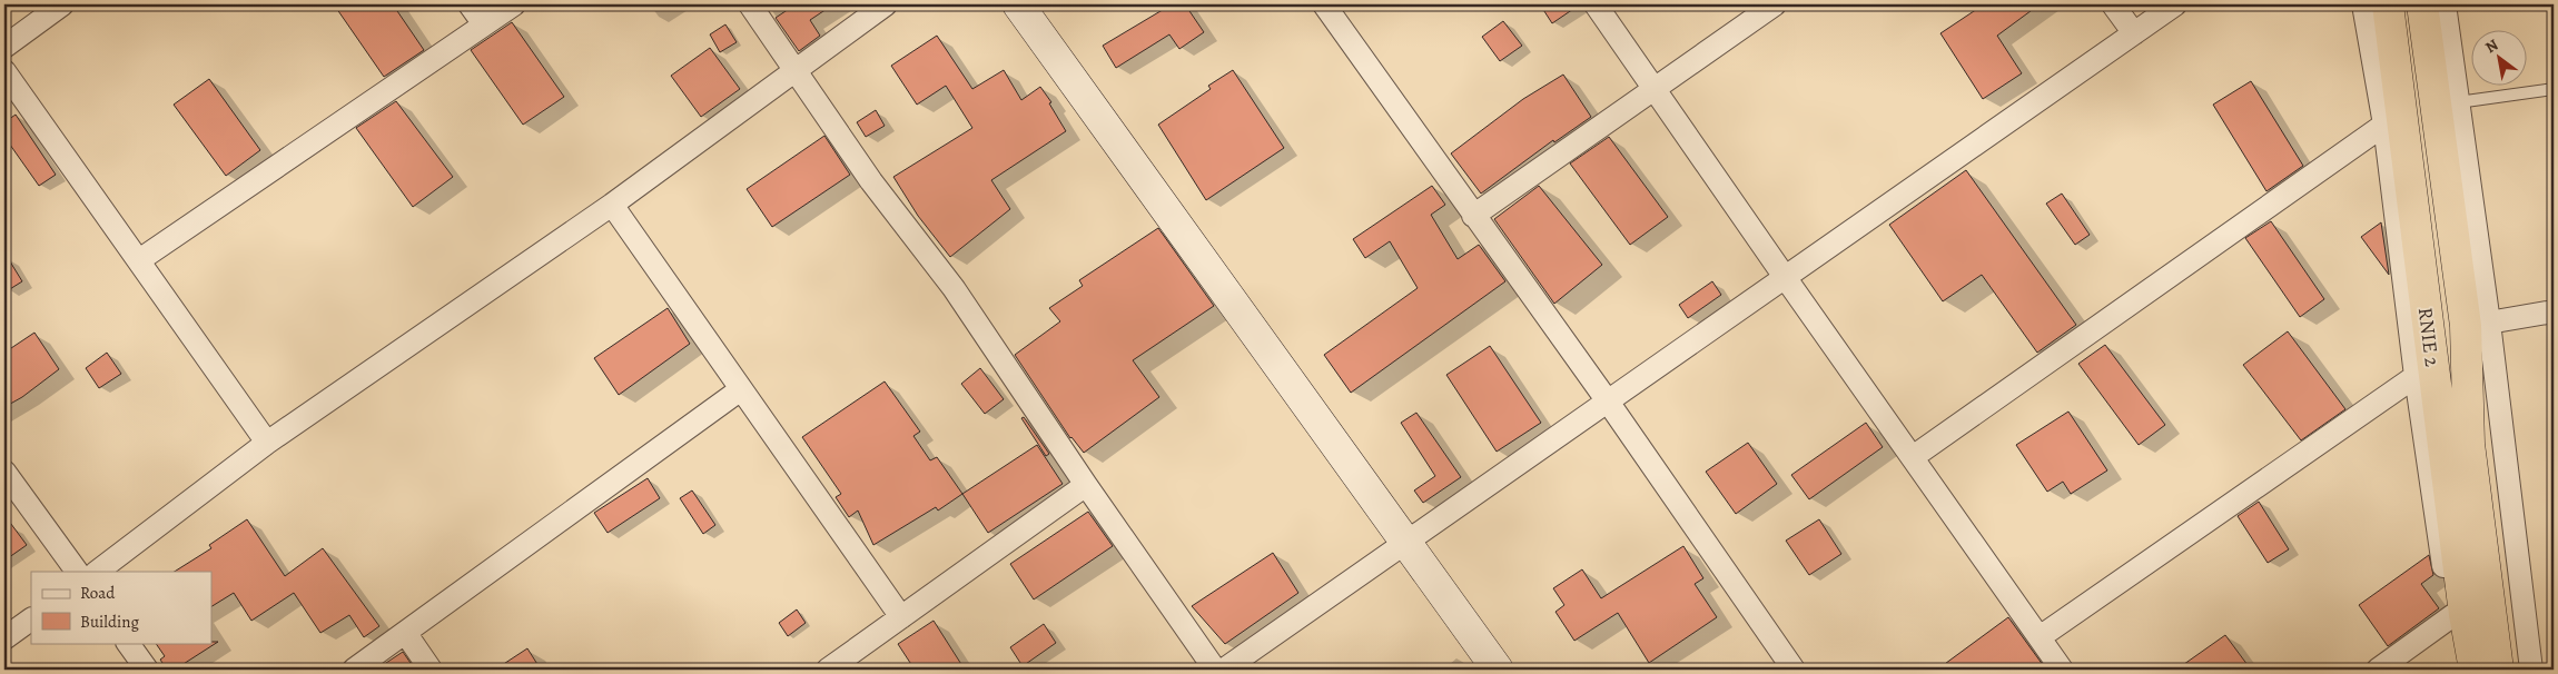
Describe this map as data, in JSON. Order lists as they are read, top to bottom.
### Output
{
  "streets": {
    "highway": ["RNIE 2"]
  },
  "legend": ["Road", "Building"],
  "north": "top left"
}
